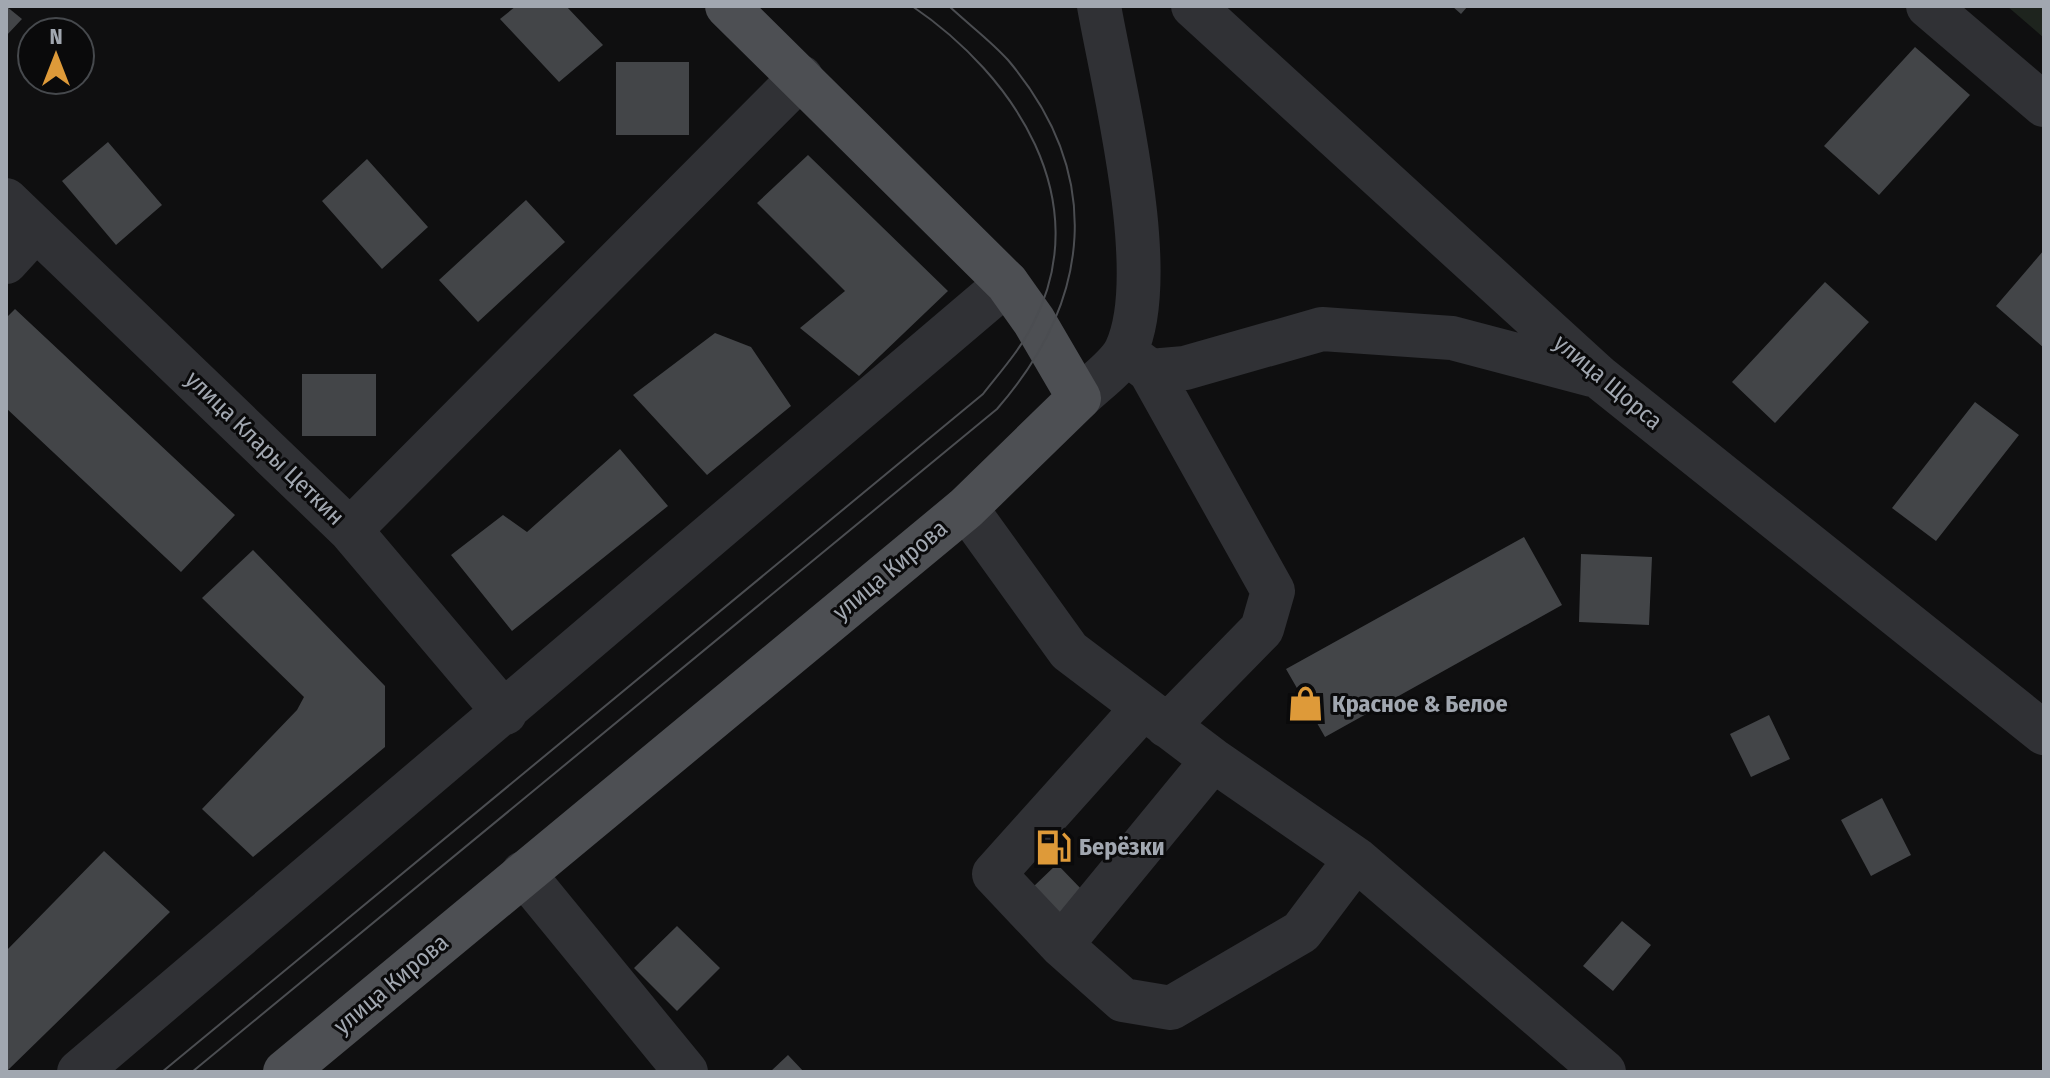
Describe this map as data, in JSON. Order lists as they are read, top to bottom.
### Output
{
  "streets": {
    "main road": ["улица Кирова"],
    "street": ["улица Щорса", "улица Клары Цеткин"]
  },
  "places": {
    "shop": ["Красное & Белое"],
    "fuel station": ["Берёзки"]
  },
  "north": "top"
}
